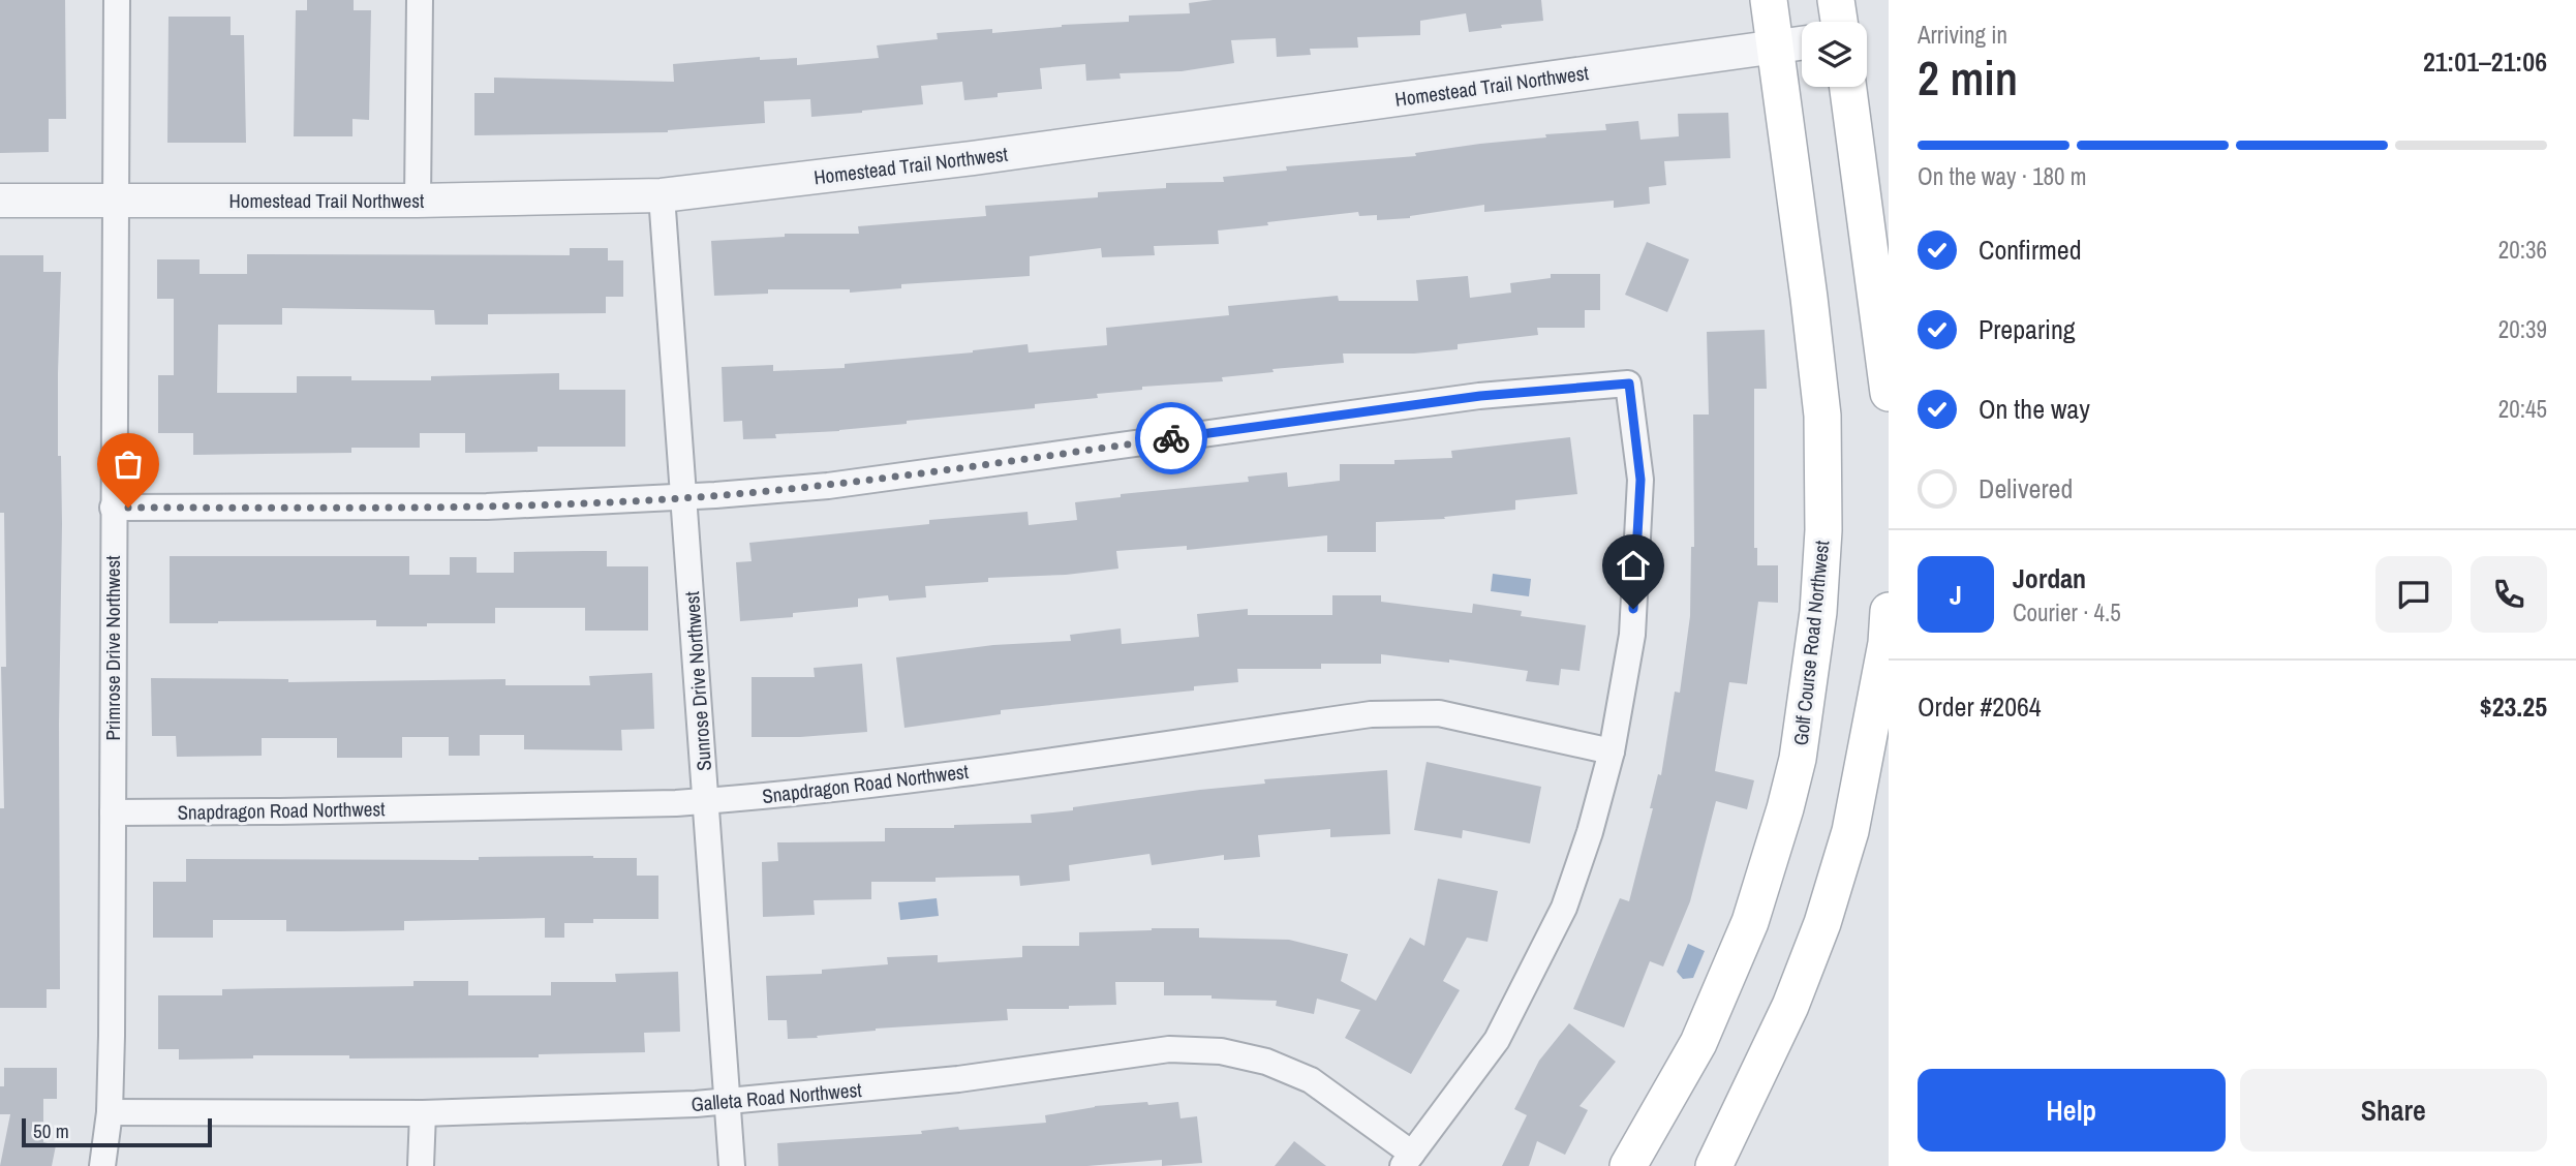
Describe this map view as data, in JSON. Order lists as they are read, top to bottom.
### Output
{
  "streets": {
    "main road": ["Golf Course Road Northwest"],
    "street": [
      "Homestead Trail Northwest",
      "Primrose Drive Northwest",
      "Sunrose Drive Northwest",
      "Snapdragon Road Northwest",
      "Galleta Road Northwest"
    ]
  },
  "crossings": [
    ["Homestead Trail Northwest", "Golf Course Road Northwest"],
    ["Homestead Trail Northwest", "Primrose Drive Northwest"],
    ["Homestead Trail Northwest", "Sunrose Drive Northwest"],
    ["Primrose Drive Northwest", "Snapdragon Road Northwest"],
    ["Primrose Drive Northwest", "Galleta Road Northwest"],
    ["Sunrose Drive Northwest", "Snapdragon Road Northwest"],
    ["Sunrose Drive Northwest", "Galleta Road Northwest"]
  ],
  "scale_bar": "50 m",
  "page": {
    "heading": ["2 min", "Arriving in", "21:01–21:06"],
    "panel": [
      "Jordan",
      "Courier · 4.5",
      "Order #2064",
      "$23.25"
    ],
    "bar": "On the way · 180 m",
    "list": [
      ["Confirmed", "20:36"],
      ["Preparing", "20:39"],
      ["On the way", "20:45"],
      "Delivered"
    ],
    "round": "J",
    "buttons": ["Help", "Share"],
    "scale": "50 m"
  }
}
